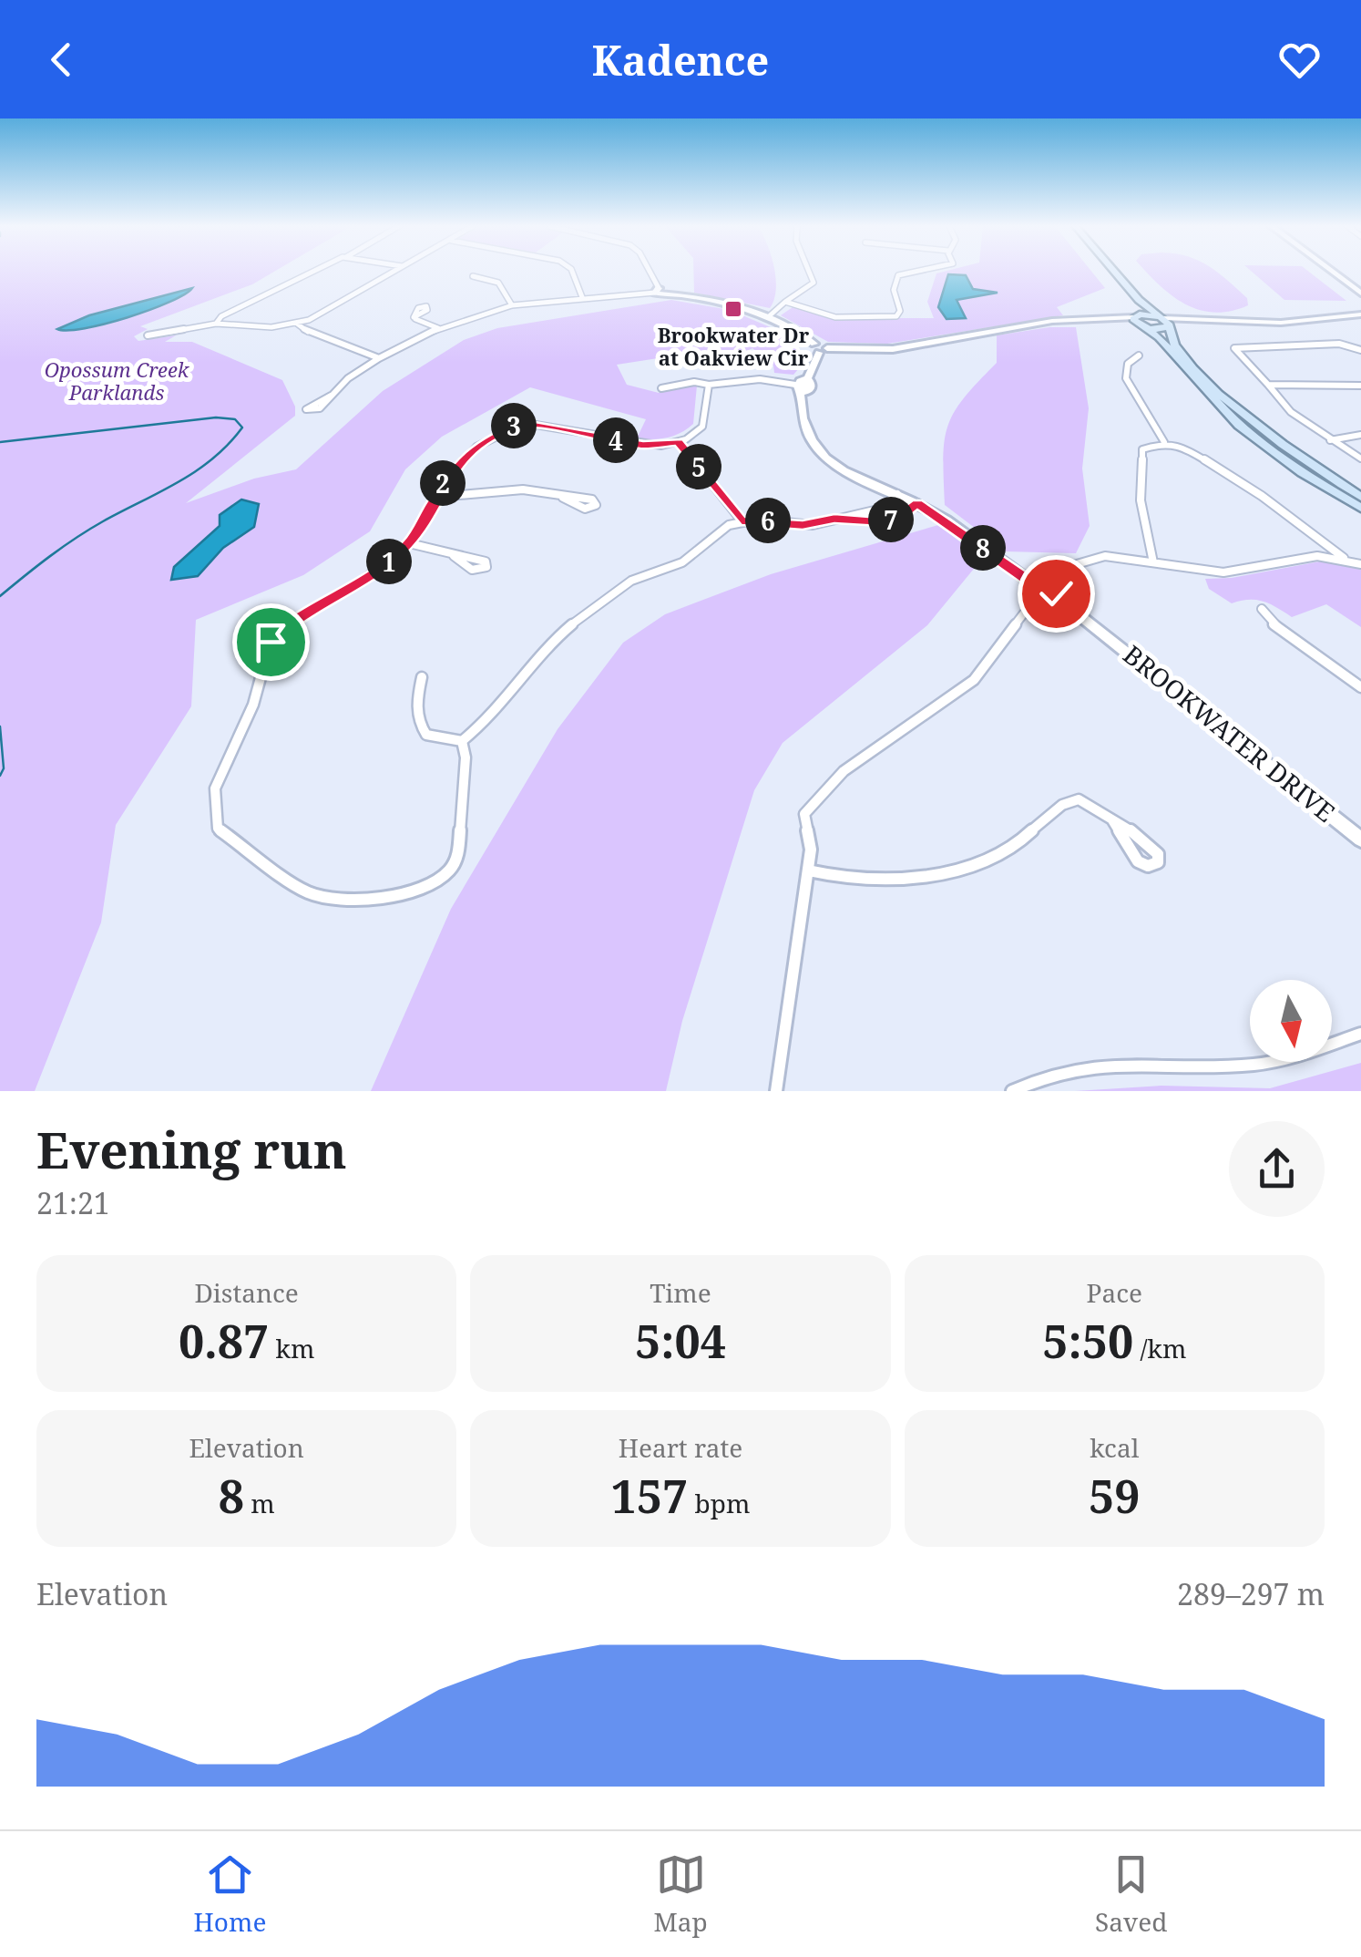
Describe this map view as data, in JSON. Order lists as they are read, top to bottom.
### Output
{
  "streets": {
    "street": ["BROOKWATER DRIVE"]
  },
  "parks": ["Opossum Creek Parklands"],
  "places": {
    "transit": ["Brookwater Dr at Oakview Cir"]
  },
  "north": "bottom",
  "page": {
    "header": "Kadence",
    "pins": [
      "3",
      "4",
      "5",
      "2",
      "7",
      "6",
      "8",
      "1"
    ],
    "heading": ["Evening run", "21:21"],
    "stats": [
      ["Distance", "0.87 km"],
      ["Time", "5:04"],
      ["Pace", "5:50 /km"],
      ["Elevation", "8 m"],
      ["Heart rate", "157 bpm"],
      ["kcal", "59"]
    ],
    "chart": ["Elevation", "289–297 m"],
    "tabs": ["Home", "Map", "Saved"]
  }
}
